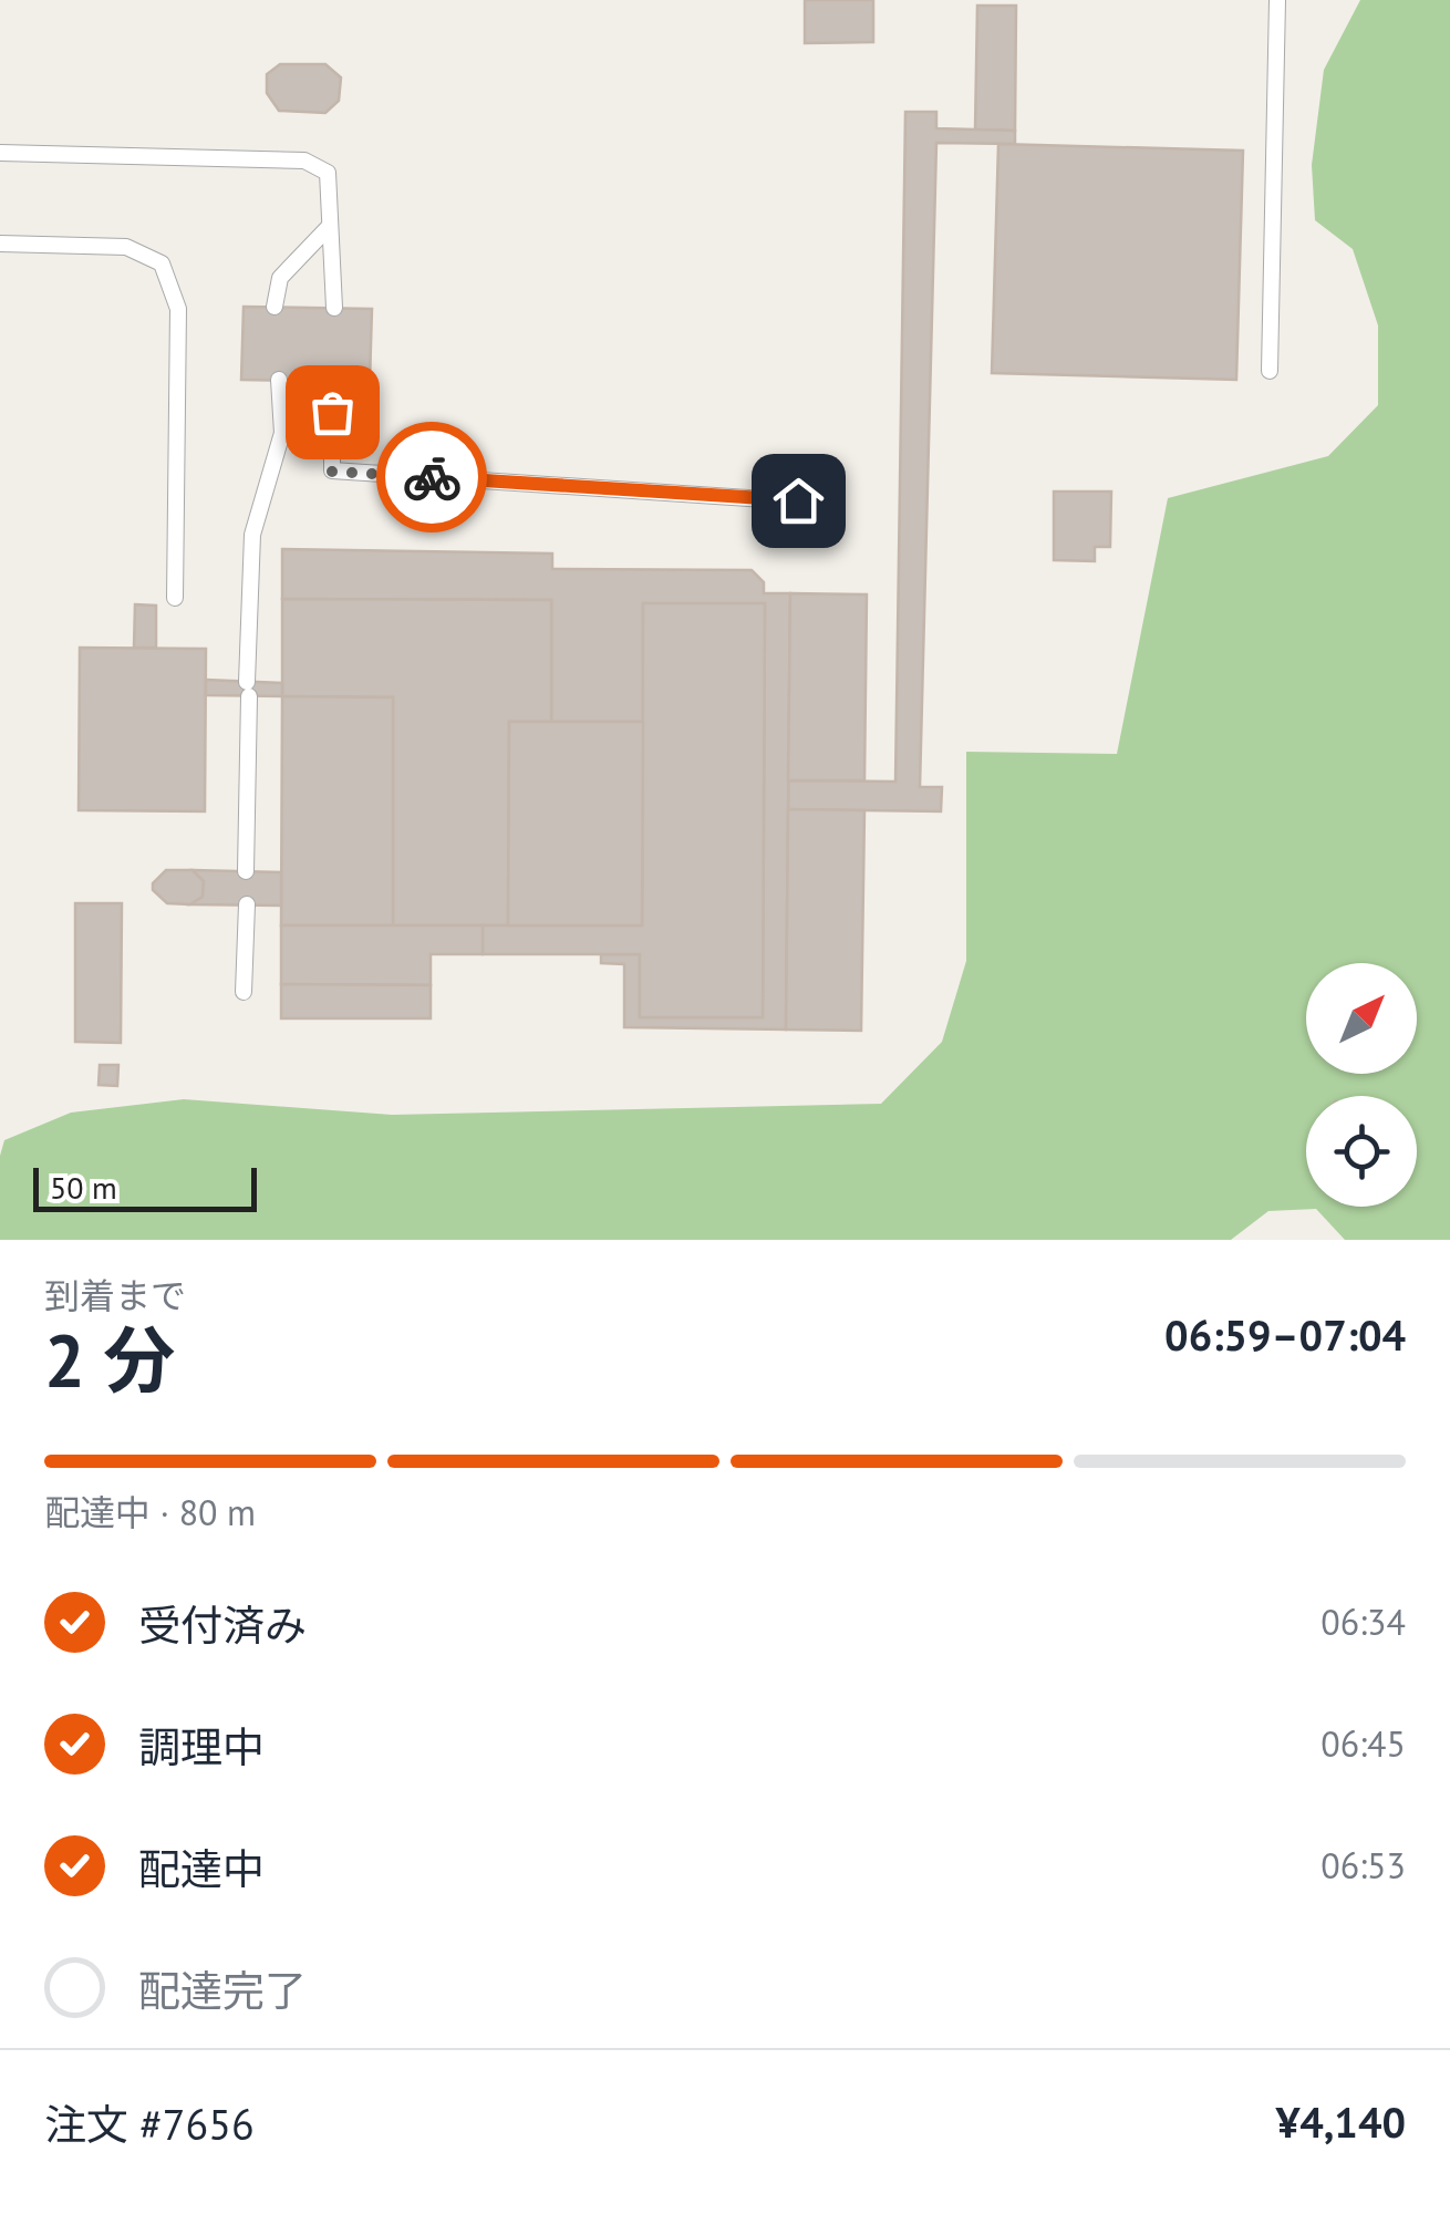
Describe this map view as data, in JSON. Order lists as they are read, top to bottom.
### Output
{
  "scale_bar": "50 m",
  "north": "top right",
  "page": {
    "scale": "50 m",
    "heading": ["2 分", "到着まで", "06:59–07:04"],
    "panel": ["注文 #7656", "¥4,140"],
    "bar": "配達中 · 80 m",
    "list": [
      ["受付済み", "06:34"],
      ["調理中", "06:45"],
      ["配達中", "06:53"],
      "配達完了"
    ]
  }
}
